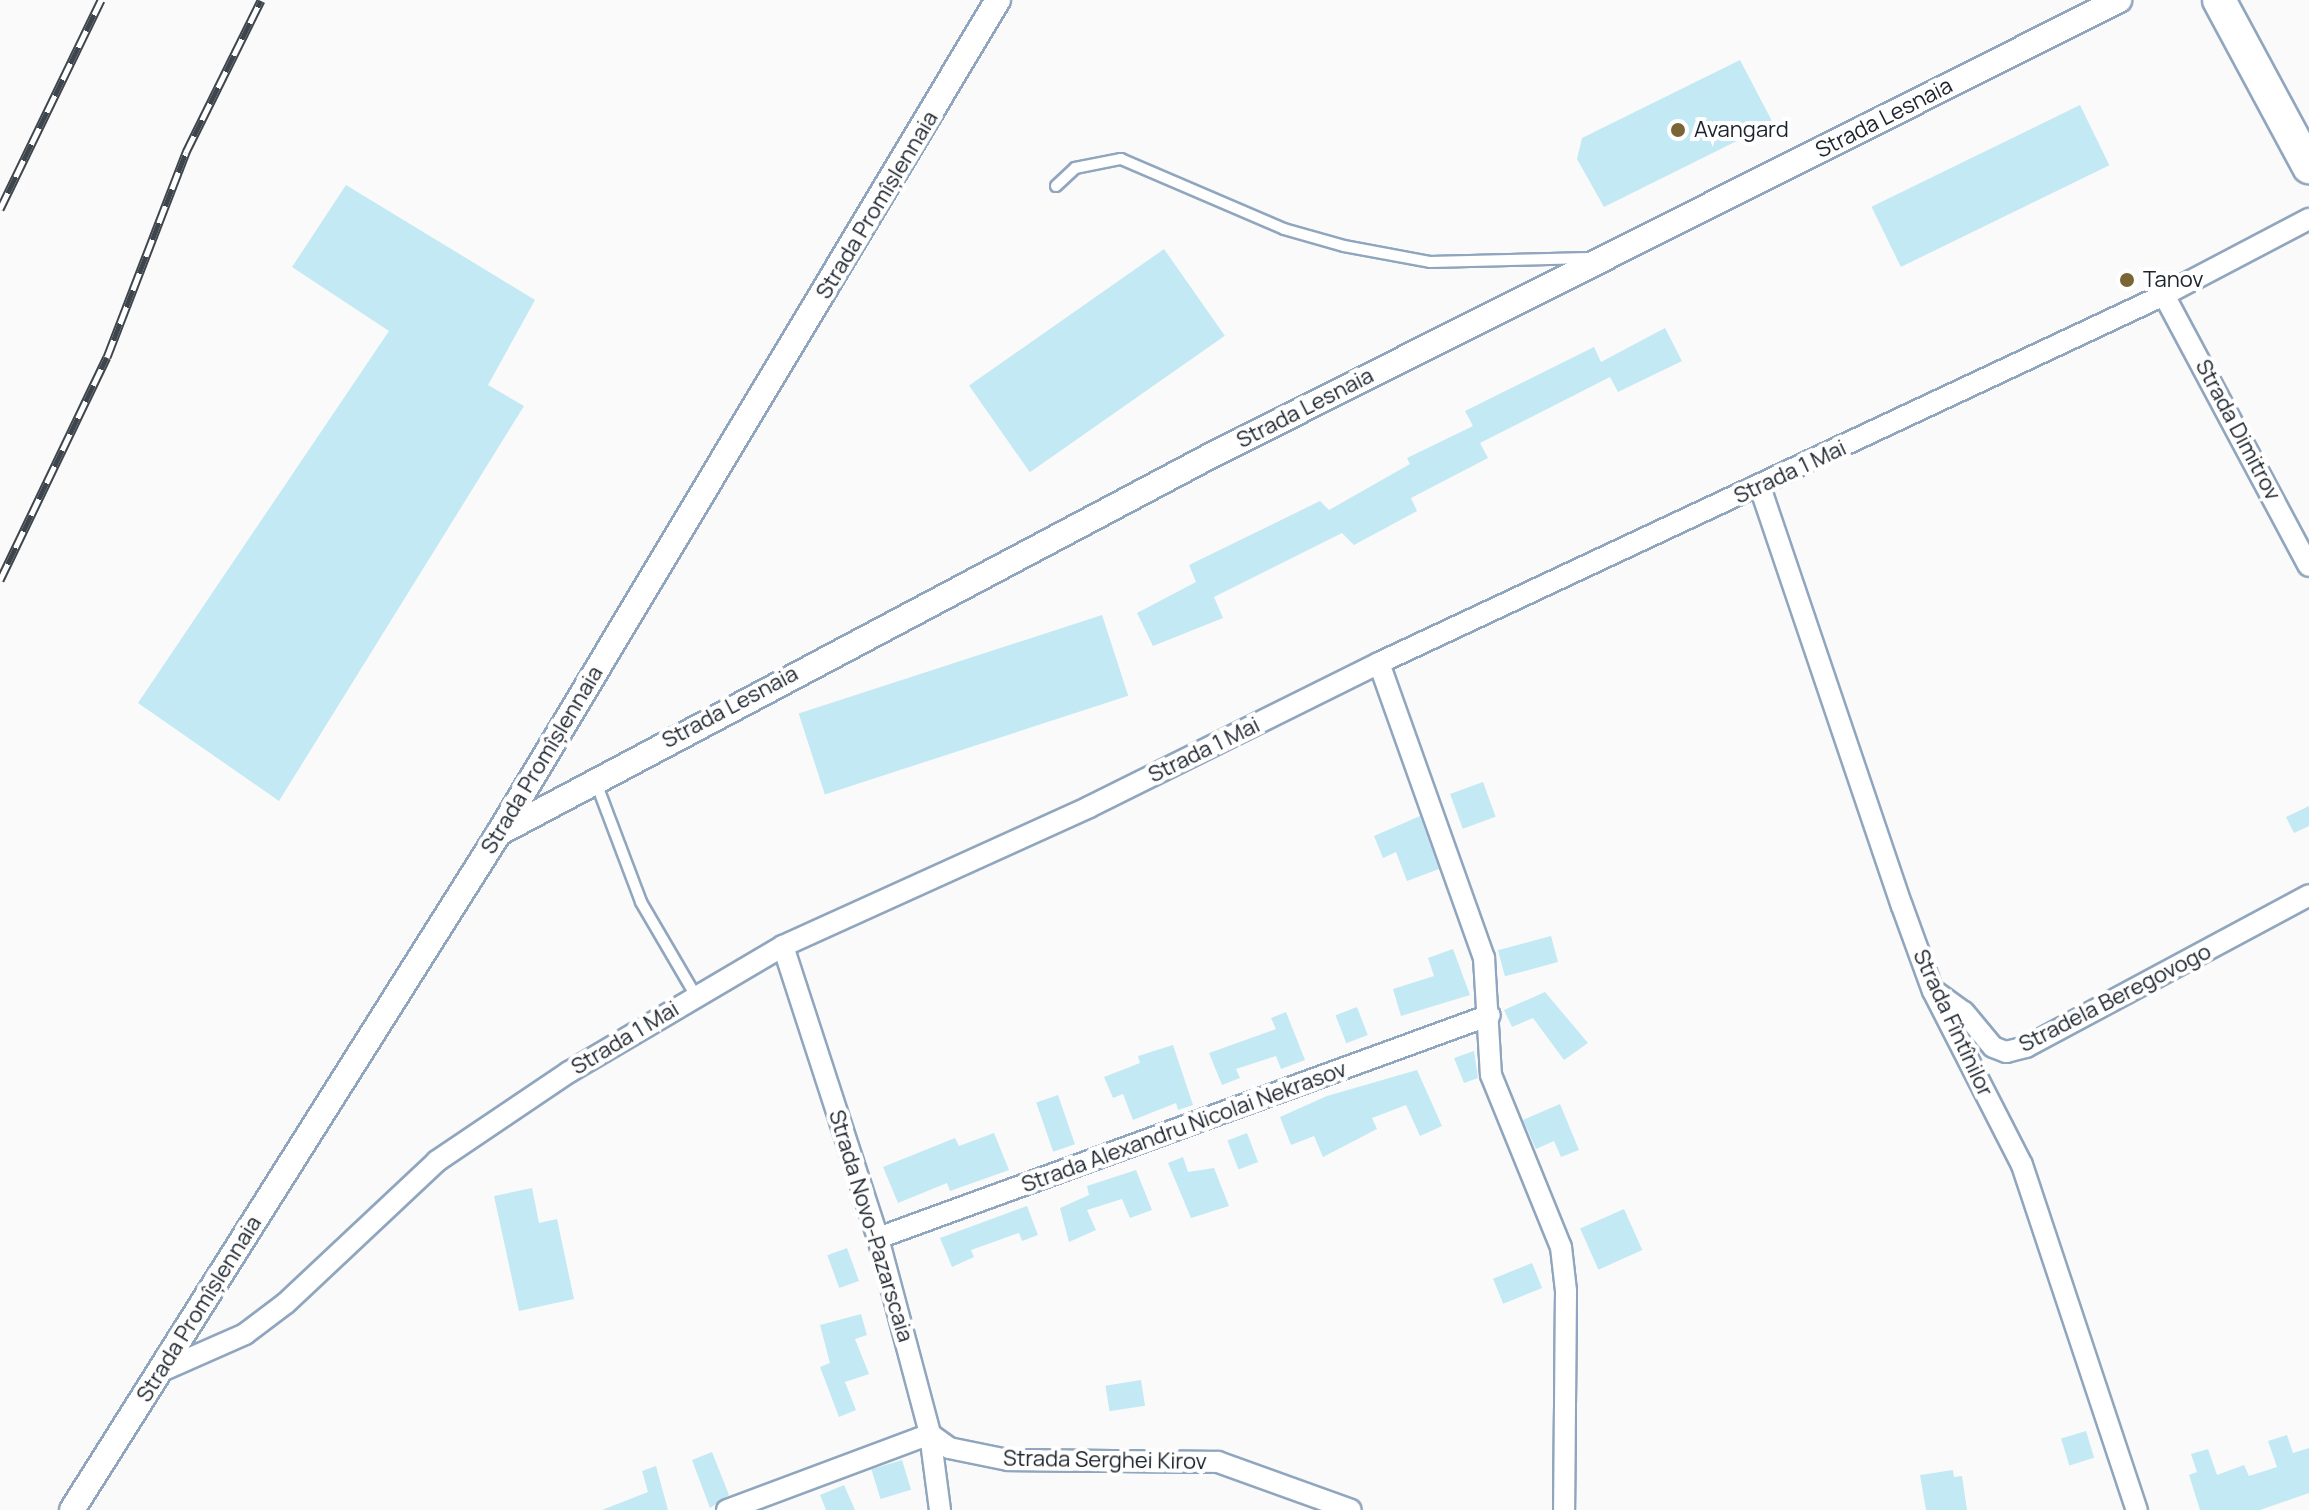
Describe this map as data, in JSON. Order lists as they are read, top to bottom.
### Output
{
  "streets": {
    "street": [
      "Strada Lesnaia",
      "Strada Promîșlennaia",
      "Strada Dimitrov",
      "Strada 1 Mai",
      "Stradela Beregovogo",
      "Strada Fîntînilor",
      "Strada Alexandru Nicolai Nekrasov",
      "Strada Novo-Pazarscaia",
      "Strada Serghei Kirov"
    ]
  },
  "crossings": [
    ["Strada Lesnaia", "Strada Promîșlennaia"],
    ["Strada Promîșlennaia", "Strada 1 Mai"],
    ["Strada Dimitrov", "Strada 1 Mai"],
    ["Strada 1 Mai", "Strada Fîntînilor"],
    ["Strada 1 Mai", "Strada Novo-Pazarscaia"],
    ["Stradela Beregovogo", "Strada Fîntînilor"],
    ["Strada Alexandru Nicolai Nekrasov", "Strada Novo-Pazarscaia"],
    ["Strada Novo-Pazarscaia", "Strada Serghei Kirov"]
  ],
  "places": ["Avangard", "Tanov"]
}
